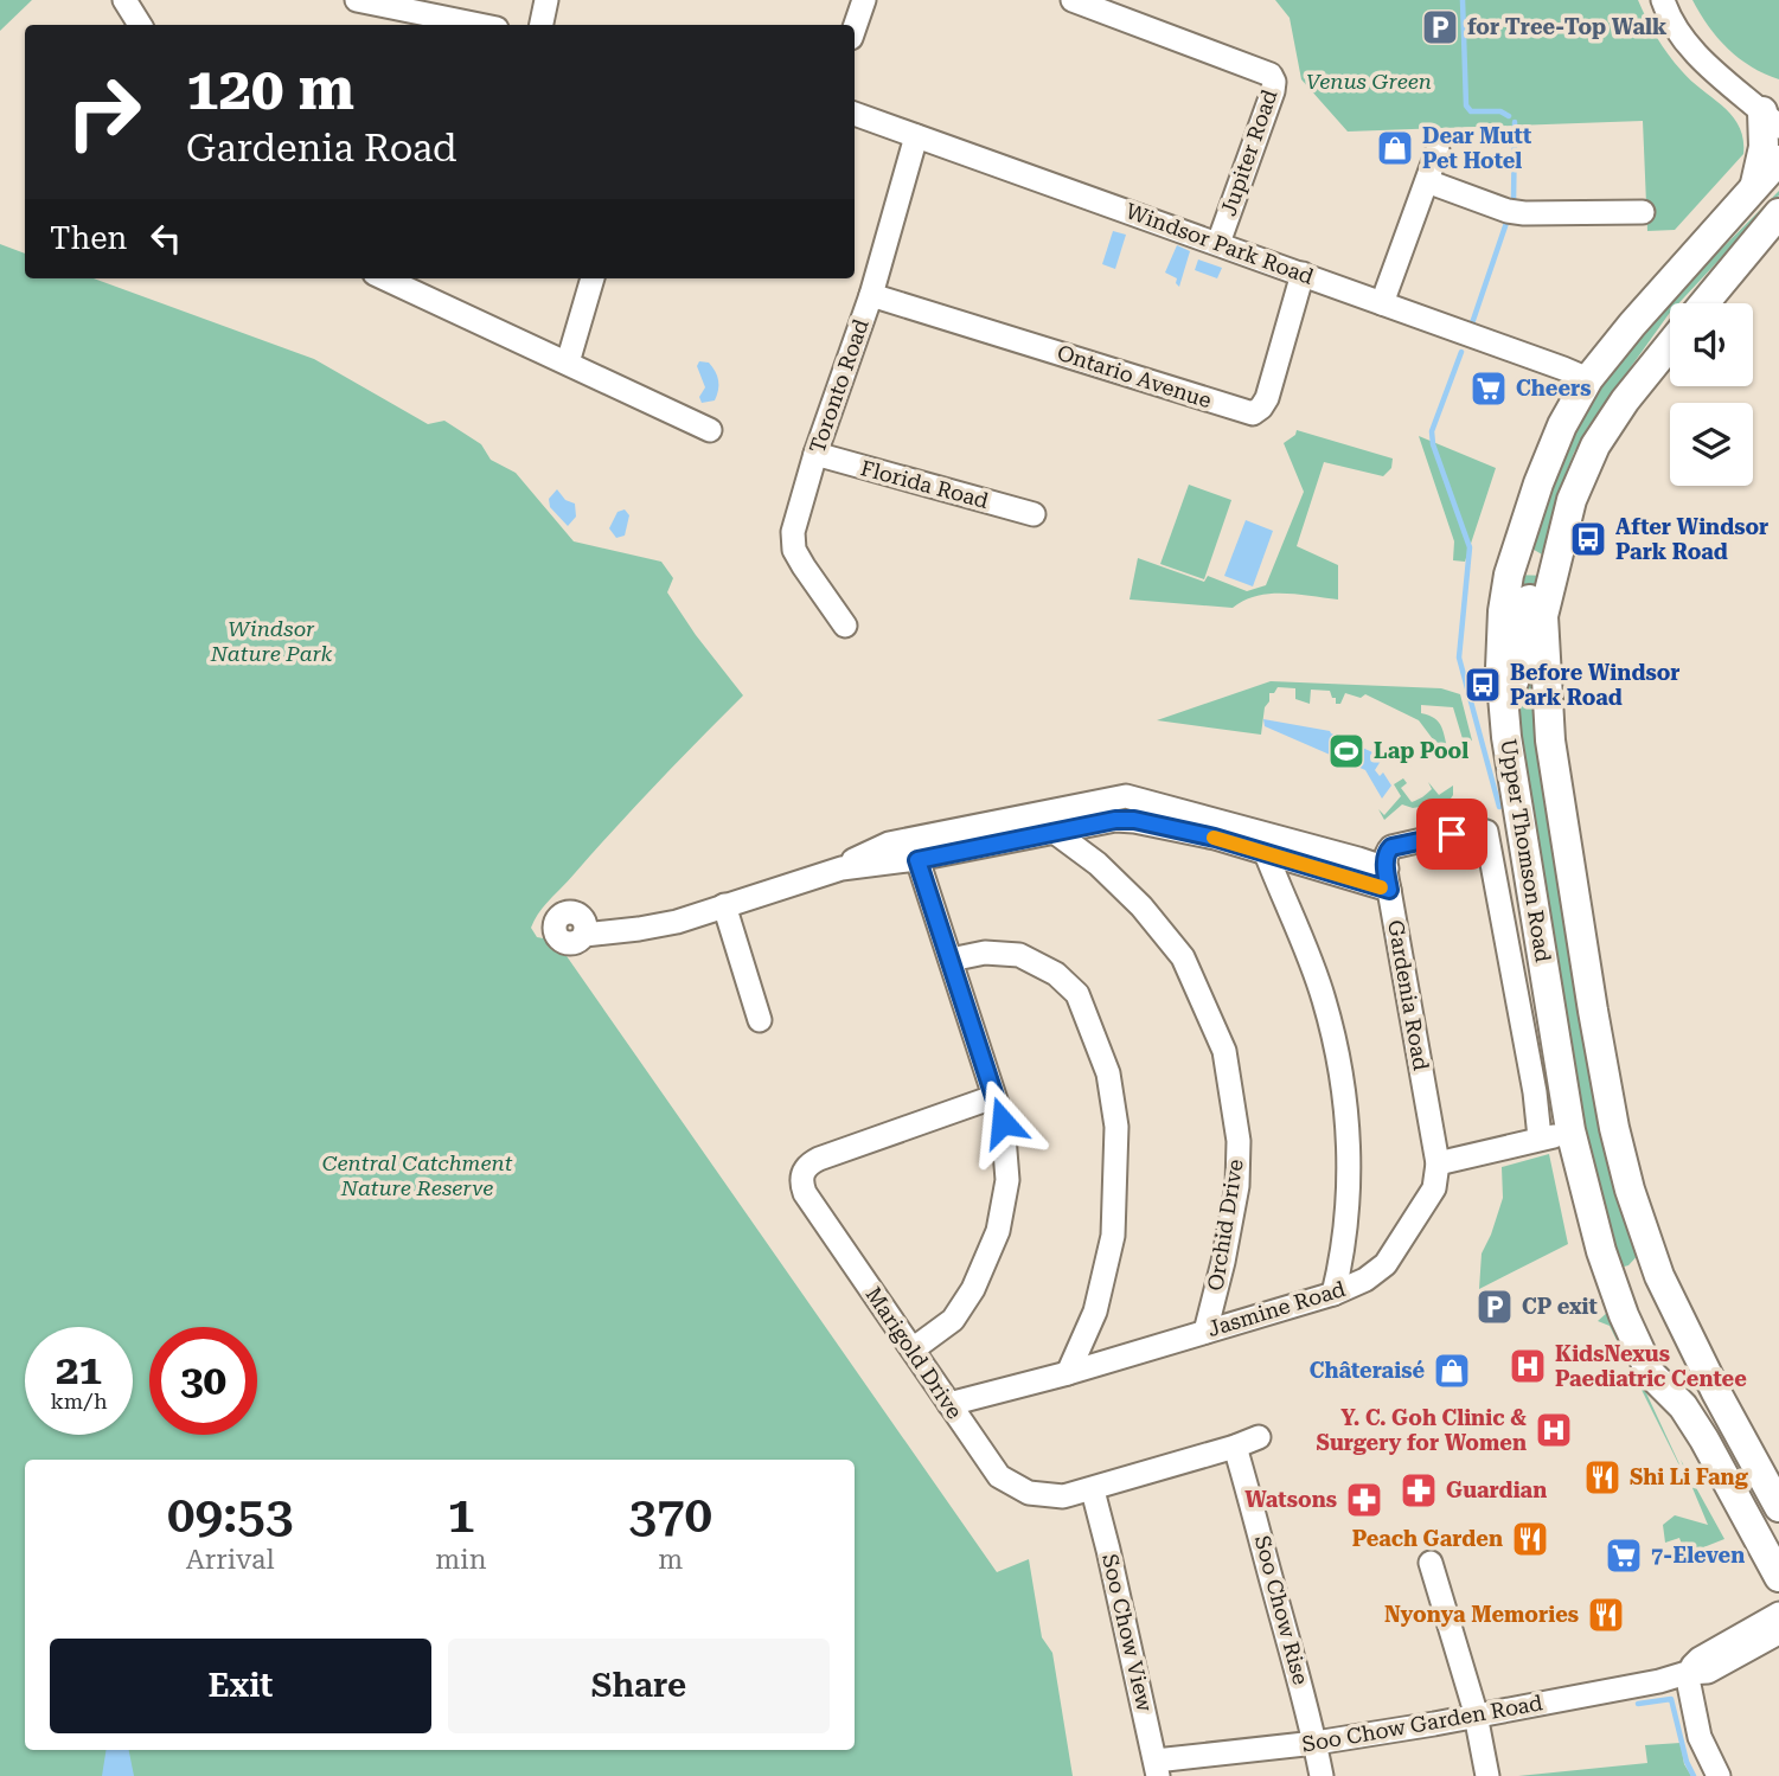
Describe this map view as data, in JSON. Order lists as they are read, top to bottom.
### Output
{
  "streets": {
    "main road": ["Upper Thomson Road"],
    "street": [
      "Jupiter Road",
      "Windsor Park Road",
      "Ontario Avenue",
      "Toronto Road",
      "Florida Road",
      "Gardenia Road",
      "Orchid Drive",
      "Jasmine Road",
      "Marigold Drive",
      "Soo Chow Rise",
      "Soo Chow View",
      "Soo Chow Garden Road"
    ]
  },
  "crossings": [
    ["Jupiter Road", "Windsor Park Road"],
    ["Windsor Park Road", "Ontario Avenue"],
    ["Windsor Park Road", "Toronto Road"],
    ["Windsor Park Road", "Upper Thomson Road"],
    ["Ontario Avenue", "Toronto Road"],
    ["Toronto Road", "Florida Road"],
    ["Gardenia Road", "Orchid Drive"],
    ["Gardenia Road", "Jasmine Road"],
    ["Orchid Drive", "Jasmine Road"],
    ["Jasmine Road", "Marigold Drive"],
    ["Marigold Drive", "Soo Chow Rise"],
    ["Marigold Drive", "Soo Chow View"],
    ["Soo Chow Rise", "Soo Chow Garden Road"],
    ["Soo Chow View", "Soo Chow Garden Road"]
  ],
  "parks": ["Venus Green", "Windsor Nature Park", "Central Catchment Nature Reserve"],
  "places": {
    "parking": ["for Tree-Top Walk", "CP exit"],
    "shop": ["Dear Mutt Pet Hotel", "Châteraisé"],
    "supermarket": ["Cheers", "7-Eleven"],
    "bus stop": ["After Windsor Park Road", "Before Windsor Park Road"],
    "sports": ["Lap Pool"],
    "hospital": ["KidsNexus Paediatric Centee", "Y. C. Goh Clinic & Surgery for Women"],
    "restaurant": ["Shi Li Fang", "Peach Garden", "Nyonya Memories"],
    "pharmacy": ["Guardian", "Watsons"]
  },
  "page": {
    "turn": ["120 m", "Gardenia Road"],
    "then": "Then",
    "speed": "21 km/h",
    "limit": "30",
    "eta": [
      "09:53",
      "Arrival",
      "1",
      "min",
      "370",
      "m"
    ],
    "buttons": ["Exit", "Share"]
  }
}
